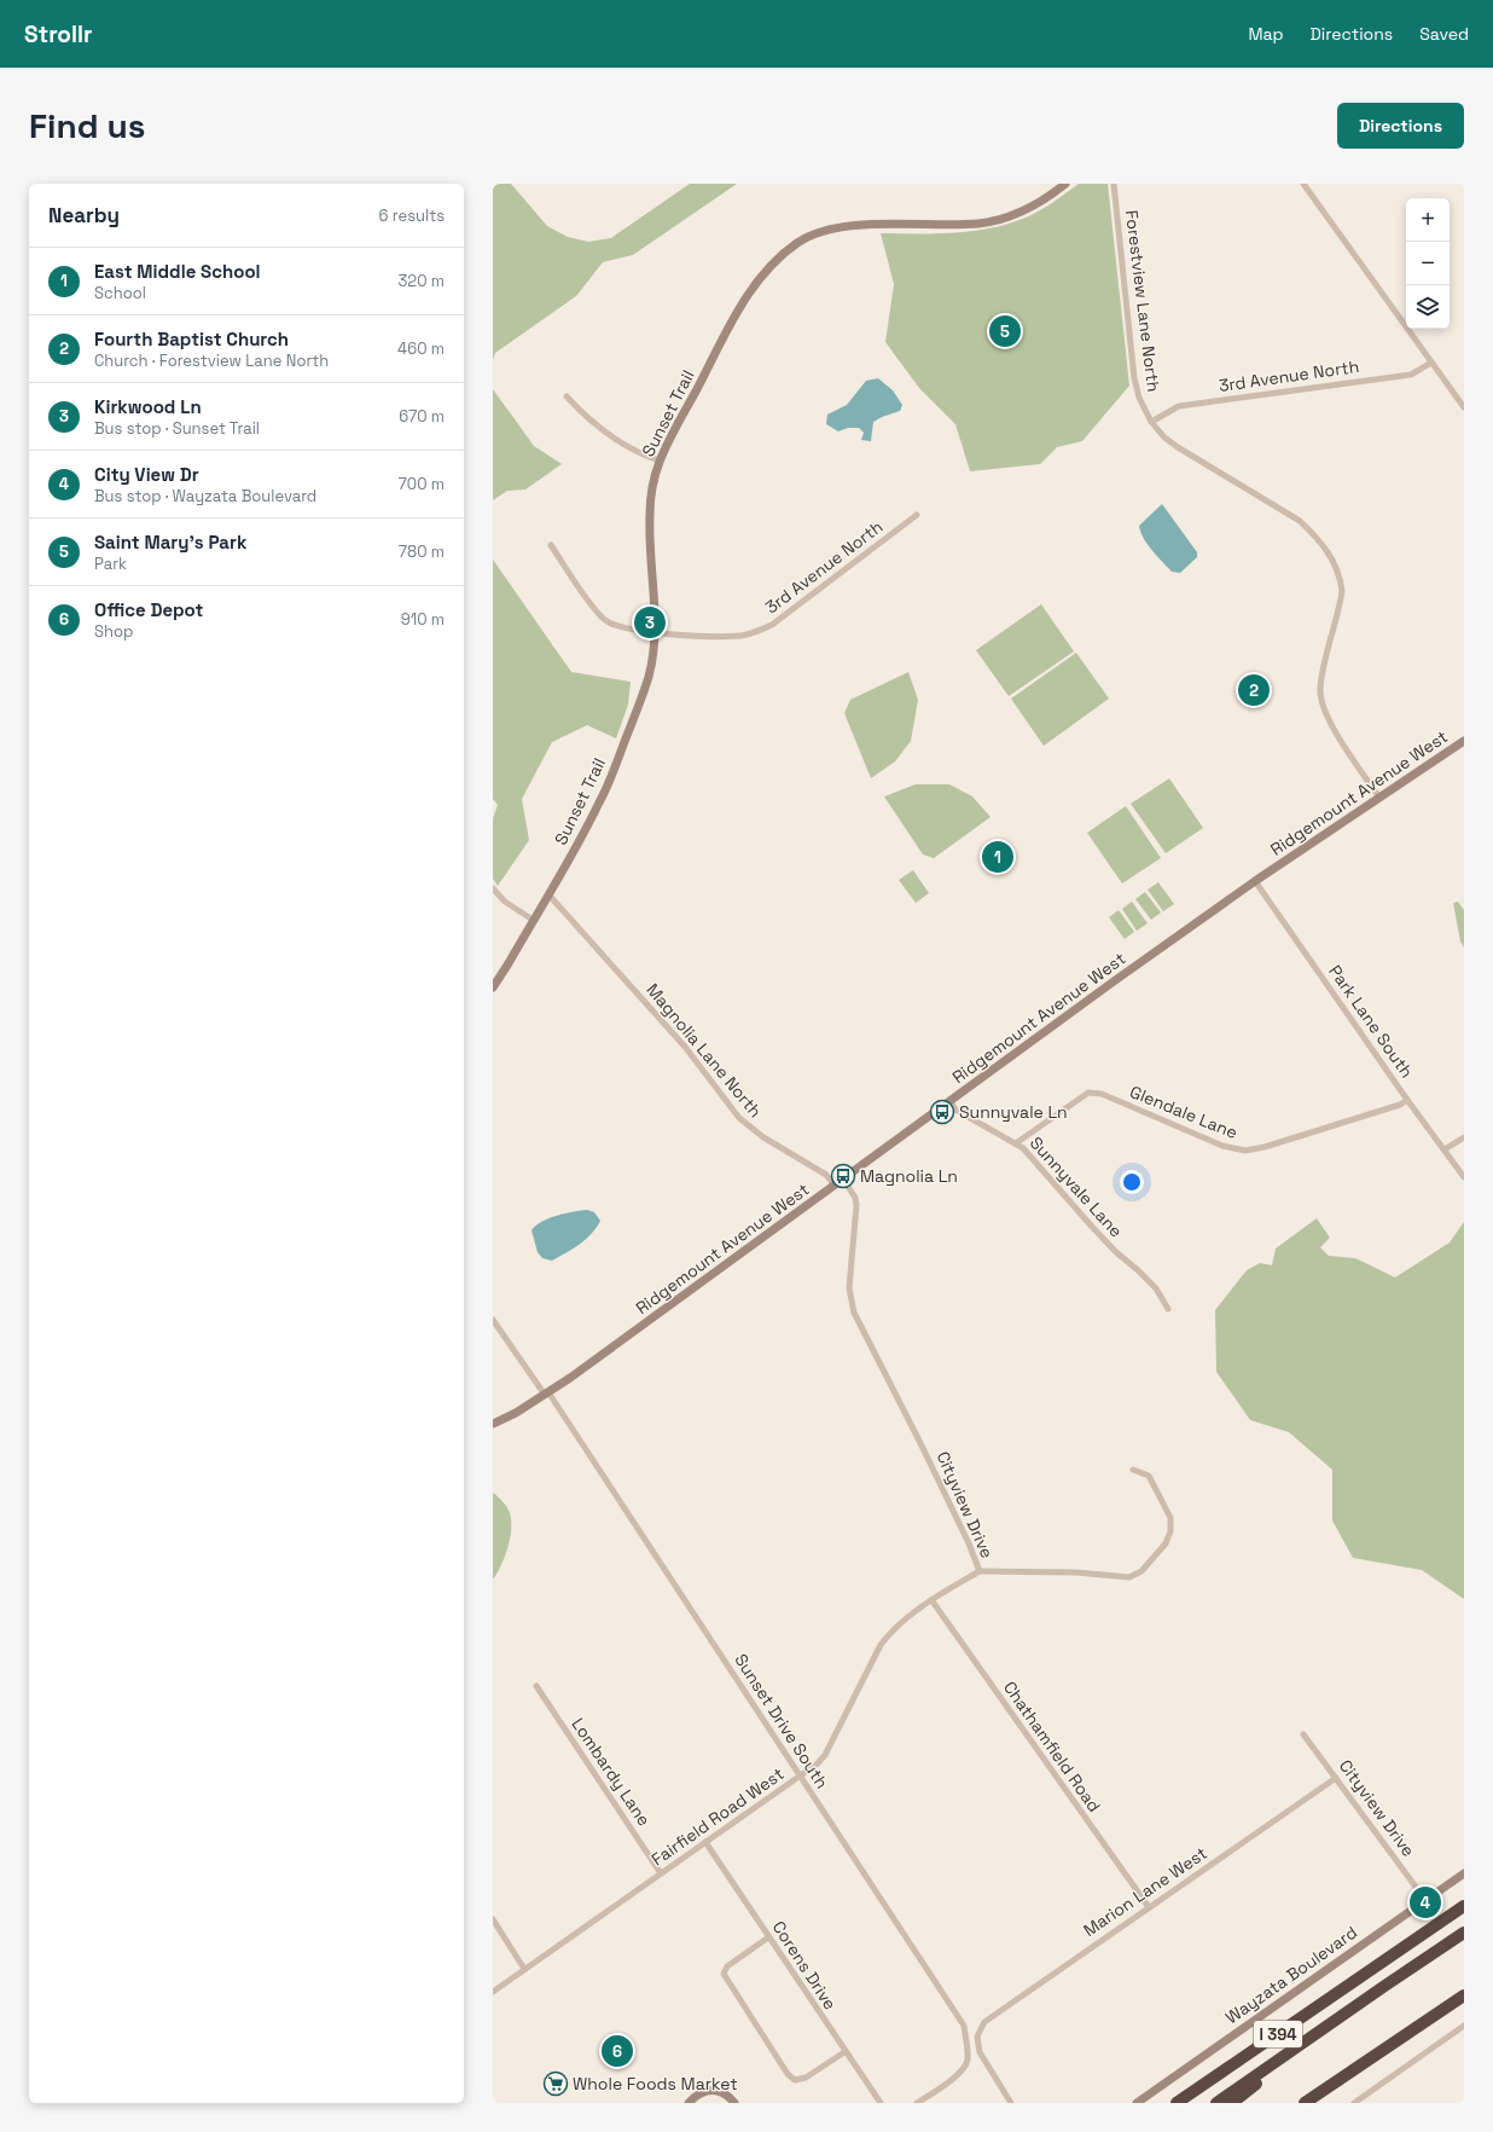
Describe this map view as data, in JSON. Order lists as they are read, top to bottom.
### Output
{
  "streets": {
    "highway": ["I 394"],
    "street": [
      "Forestview Lane North",
      "3rd Avenue North",
      "Sunset Trail",
      "Ridgemount Avenue West",
      "Park Lane South",
      "Magnolia Lane North",
      "Glendale Lane",
      "Sunnyvale Lane",
      "Cityview Drive",
      "Sunset Drive South",
      "Chathamfield Road",
      "Lombardy Lane",
      "Fairfield Road West",
      "Marion Lane West",
      "Corens Drive",
      "Wayzata Boulevard"
    ]
  },
  "crossings": [
    ["Forestview Lane North", "3rd Avenue North"],
    ["Forestview Lane North", "Ridgemount Avenue West"],
    ["3rd Avenue North", "Sunset Trail"],
    ["Sunset Trail", "Magnolia Lane North"],
    ["Ridgemount Avenue West", "Park Lane South"],
    ["Ridgemount Avenue West", "Magnolia Lane North"],
    ["Ridgemount Avenue West", "Sunnyvale Lane"],
    ["Ridgemount Avenue West", "Cityview Drive"],
    ["Ridgemount Avenue West", "Sunset Drive South"],
    ["Park Lane South", "Glendale Lane"],
    ["Glendale Lane", "Sunnyvale Lane"],
    ["Cityview Drive", "Fairfield Road West"],
    ["Cityview Drive", "Marion Lane West"],
    ["Cityview Drive", "Wayzata Boulevard"],
    ["Sunset Drive South", "Fairfield Road West"],
    ["Chathamfield Road", "Fairfield Road West"],
    ["Chathamfield Road", "Marion Lane West"],
    ["Lombardy Lane", "Fairfield Road West"],
    ["Fairfield Road West", "Corens Drive"]
  ],
  "places": {
    "bus stop": ["Sunnyvale Ln", "Magnolia Ln"],
    "supermarket": ["Whole Foods Market"]
  },
  "page": {
    "header": "Strollr",
    "nav": ["Map", "Directions", "Saved"],
    "buttons": "Directions",
    "title": "Find us",
    "heading": ["Nearby", "6 results"],
    "map_buttons": ["+", "−"],
    "list": [
      {
        "mark": "1",
        "name": "East Middle School",
        "note": "School",
        "value": "320 m"
      },
      {
        "mark": "2",
        "name": "Fourth Baptist Church",
        "note": "Church · Forestview Lane North",
        "value": "460 m"
      },
      {
        "mark": "3",
        "name": "Kirkwood Ln",
        "note": "Bus stop · Sunset Trail",
        "value": "670 m"
      },
      {
        "mark": "4",
        "name": "City View Dr",
        "note": "Bus stop · Wayzata Boulevard",
        "value": "700 m"
      },
      {
        "mark": "5",
        "name": "Saint Mary's Park",
        "note": "Park",
        "value": "780 m"
      },
      {
        "mark": "6",
        "name": "Office Depot",
        "note": "Shop",
        "value": "910 m"
      }
    ],
    "pins": [
      "5",
      "3",
      "2",
      "1",
      "4",
      "6"
    ]
  }
}
